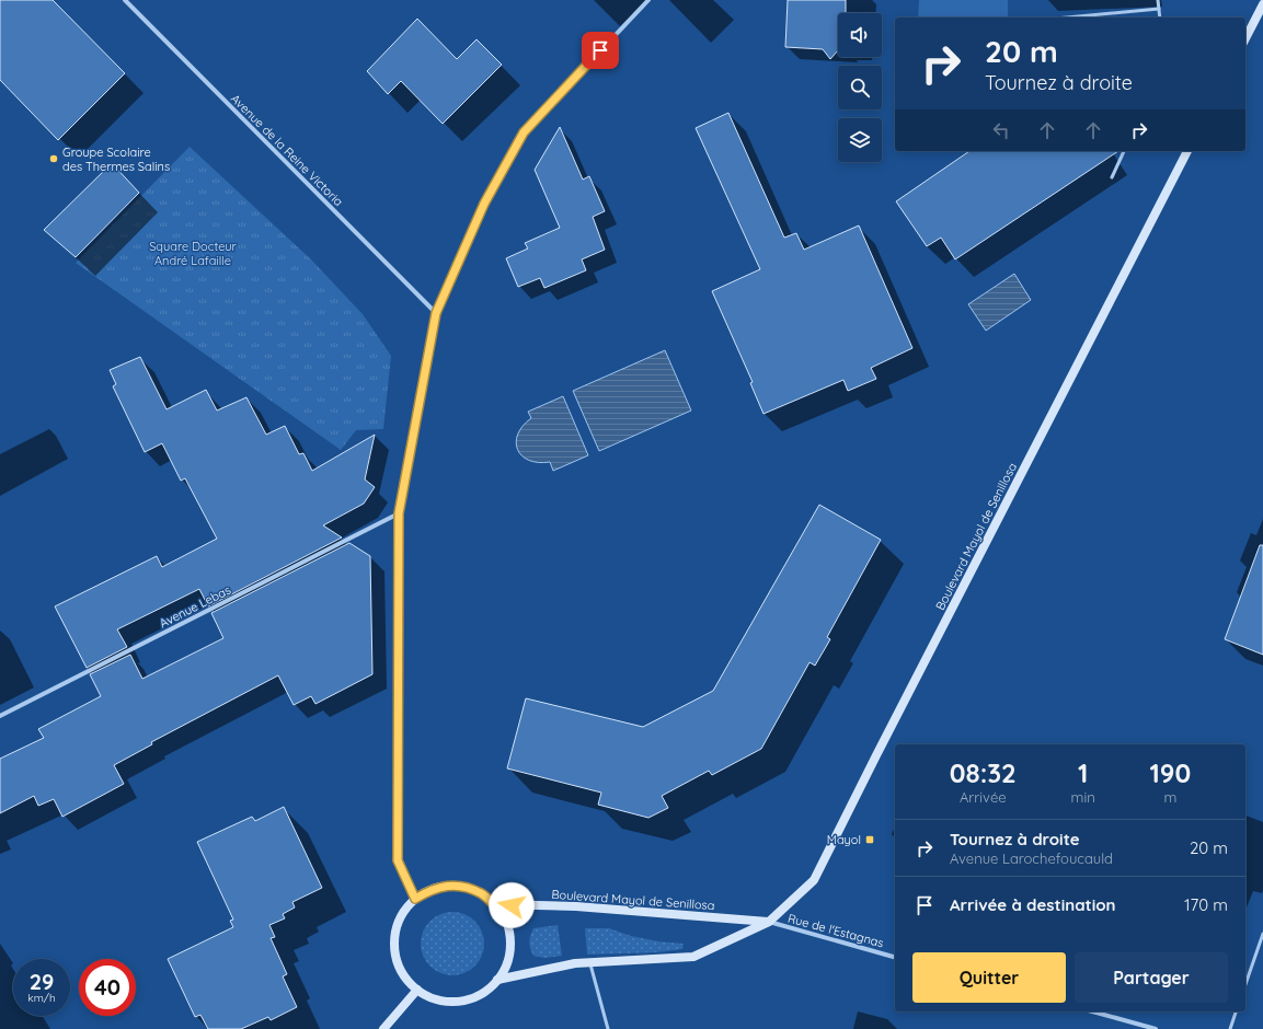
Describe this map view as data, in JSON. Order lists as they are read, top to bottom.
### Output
{
  "streets": {
    "street": [
      "Avenue de la Reine Victoria",
      "Boulevard Mayol de Senillosa",
      "Avenue Lebas",
      "Rue de l'Estagnas"
    ]
  },
  "crossings": [
    ["Boulevard Mayol de Senillosa", "Rue de l'Estagnas"]
  ],
  "parks": ["Square Docteur André Lafaille"],
  "places": {
    "other": ["Groupe Scolaire des Thermes Salins"],
    "transit": ["Mayol"]
  },
  "page": {
    "turn": ["20 m", "Tournez à droite"],
    "eta": [
      "08:32",
      "Arrivée",
      "1",
      "min",
      "190",
      "m"
    ],
    "list": [
      {
        "name": "Tournez à droite",
        "note": "Avenue Larochefoucauld",
        "value": "20 m"
      },
      {
        "name": "Arrivée à destination",
        "value": "170 m"
      }
    ],
    "buttons": ["Quitter", "Partager"],
    "speed": "29 km/h",
    "limit": "40"
  }
}
